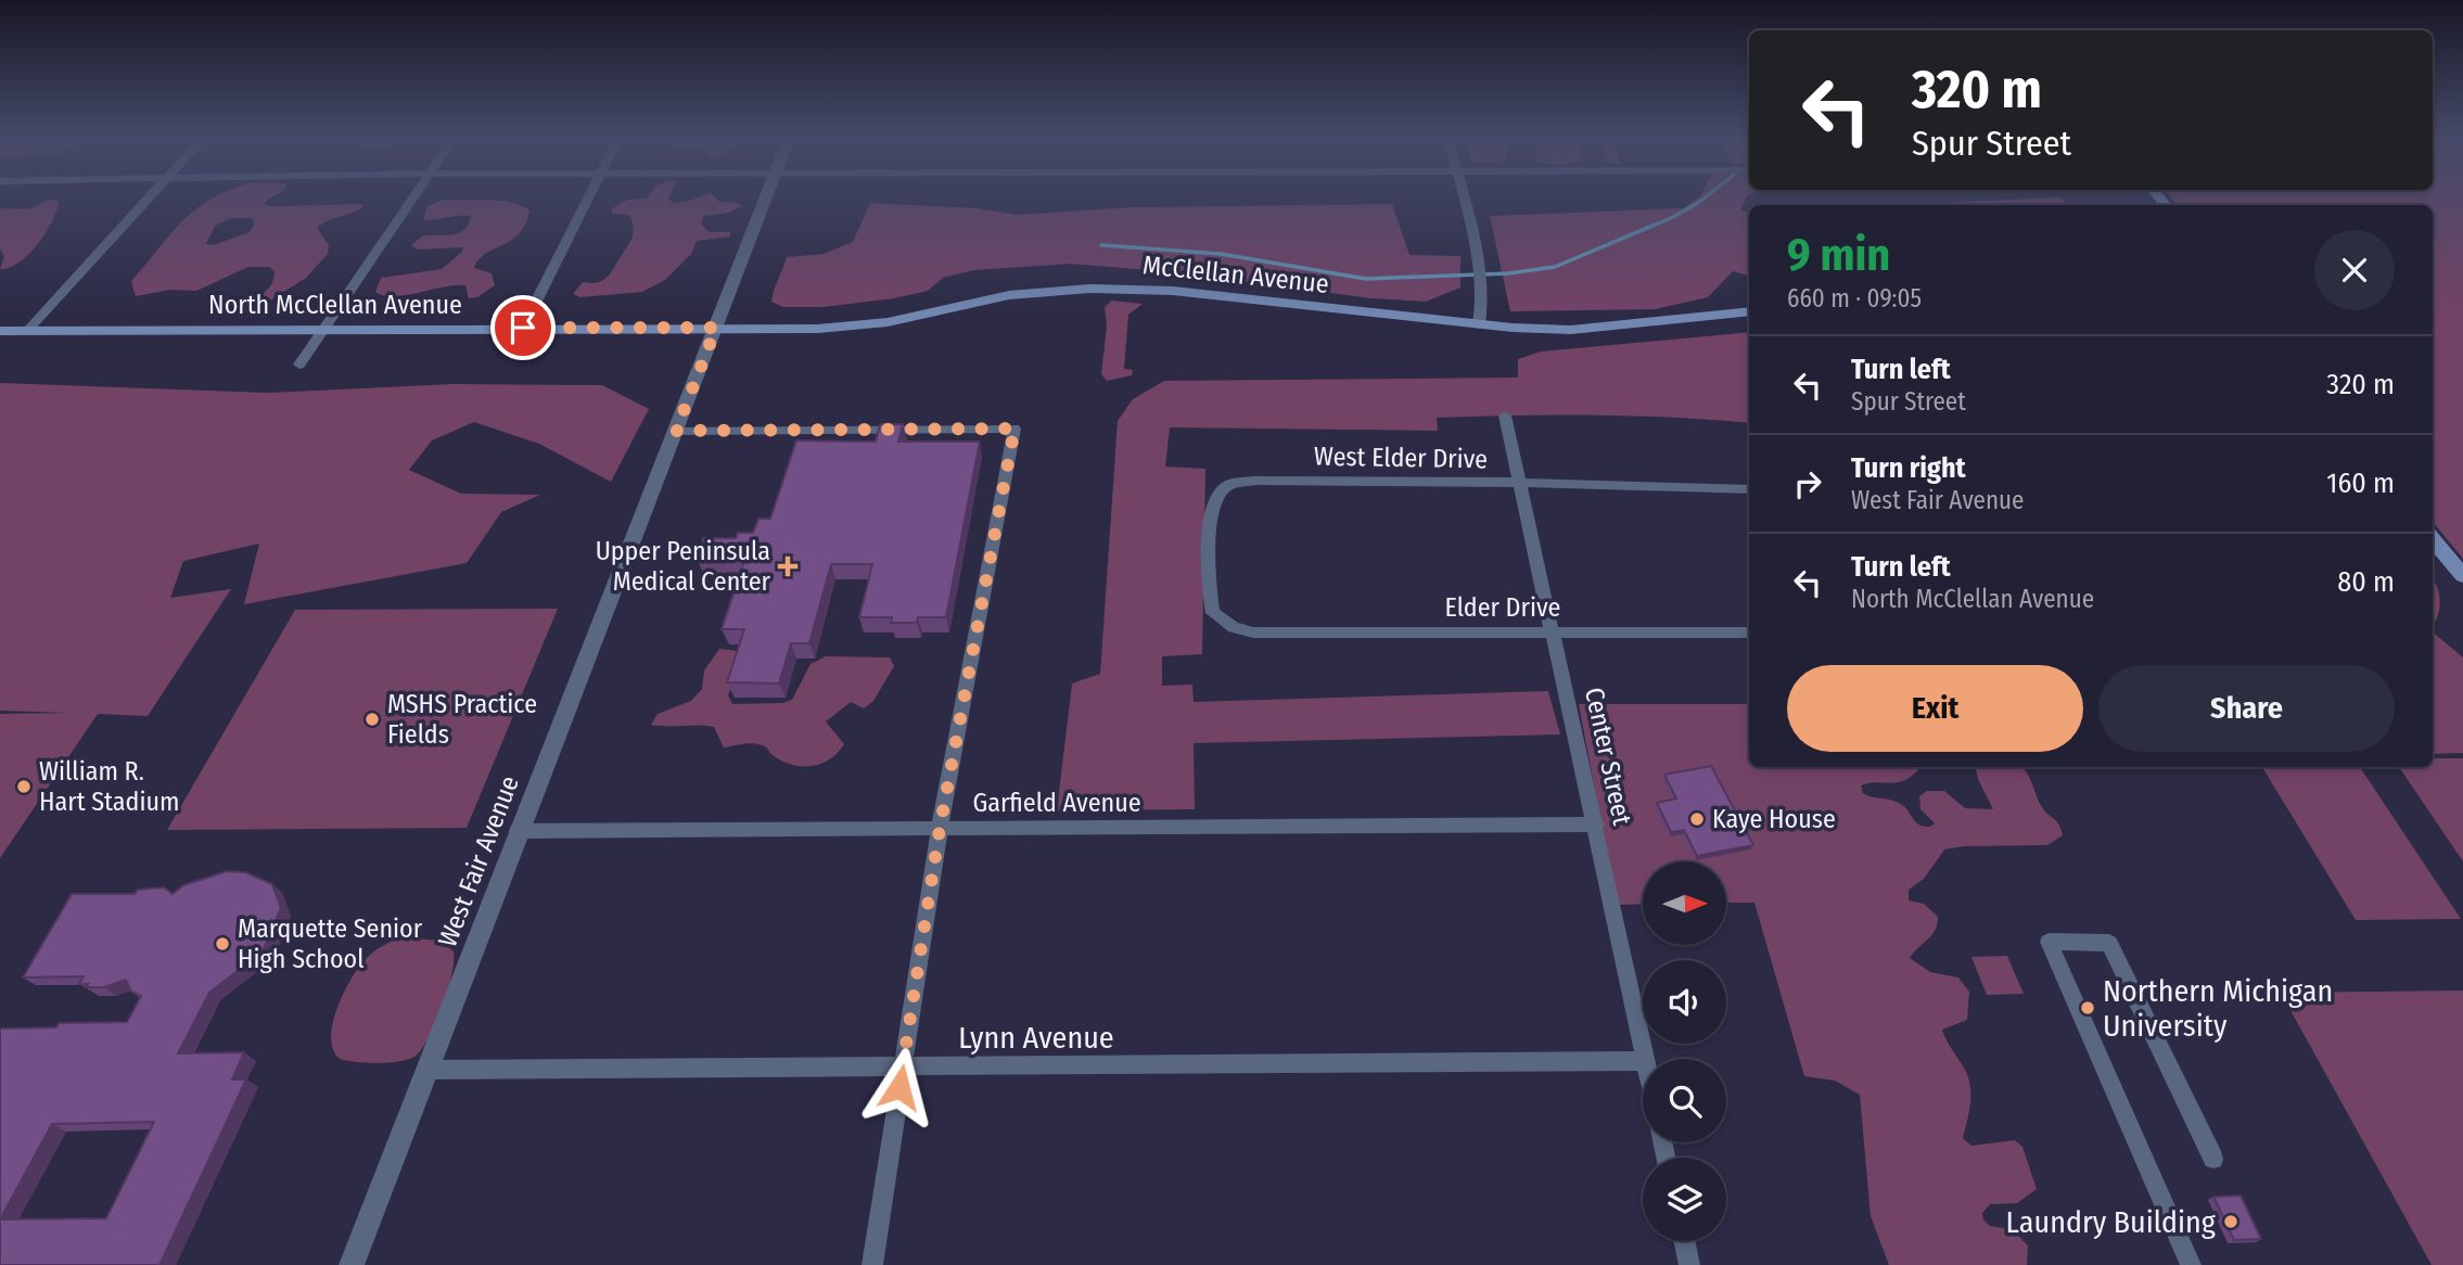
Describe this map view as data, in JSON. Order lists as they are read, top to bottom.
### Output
{
  "streets": {
    "main road": ["McClellan Avenue", "North McClellan Avenue"],
    "street": [
      "West Elder Drive",
      "Elder Drive",
      "Center Street",
      "Garfield Avenue",
      "West Fair Avenue",
      "Lynn Avenue"
    ]
  },
  "crossings": [
    ["McClellan Avenue", "North McClellan Avenue"],
    ["McClellan Avenue", "West Fair Avenue"],
    ["North McClellan Avenue", "West Fair Avenue"],
    ["West Elder Drive", "Elder Drive"],
    ["West Elder Drive", "Center Street"],
    ["Elder Drive", "Center Street"],
    ["Center Street", "Garfield Avenue"],
    ["Garfield Avenue", "West Fair Avenue"],
    ["West Fair Avenue", "Lynn Avenue"]
  ],
  "places": {
    "health": ["Upper Peninsula Medical Center"],
    "other": [
      "MSHS Practice Fields",
      "William R. Hart Stadium",
      "Kaye House",
      "Marquette Senior High School",
      "Northern Michigan University",
      "Laundry Building"
    ]
  },
  "north": "right",
  "page": {
    "turn": ["320 m", "Spur Street"],
    "heading": ["9 min", "660 m · 09:05"],
    "list": [
      {
        "name": "Turn left",
        "note": "Spur Street",
        "value": "320 m"
      },
      {
        "name": "Turn right",
        "note": "West Fair Avenue",
        "value": "160 m"
      },
      {
        "name": "Turn left",
        "note": "North McClellan Avenue",
        "value": "80 m"
      }
    ],
    "buttons": ["Exit", "Share"]
  }
}
